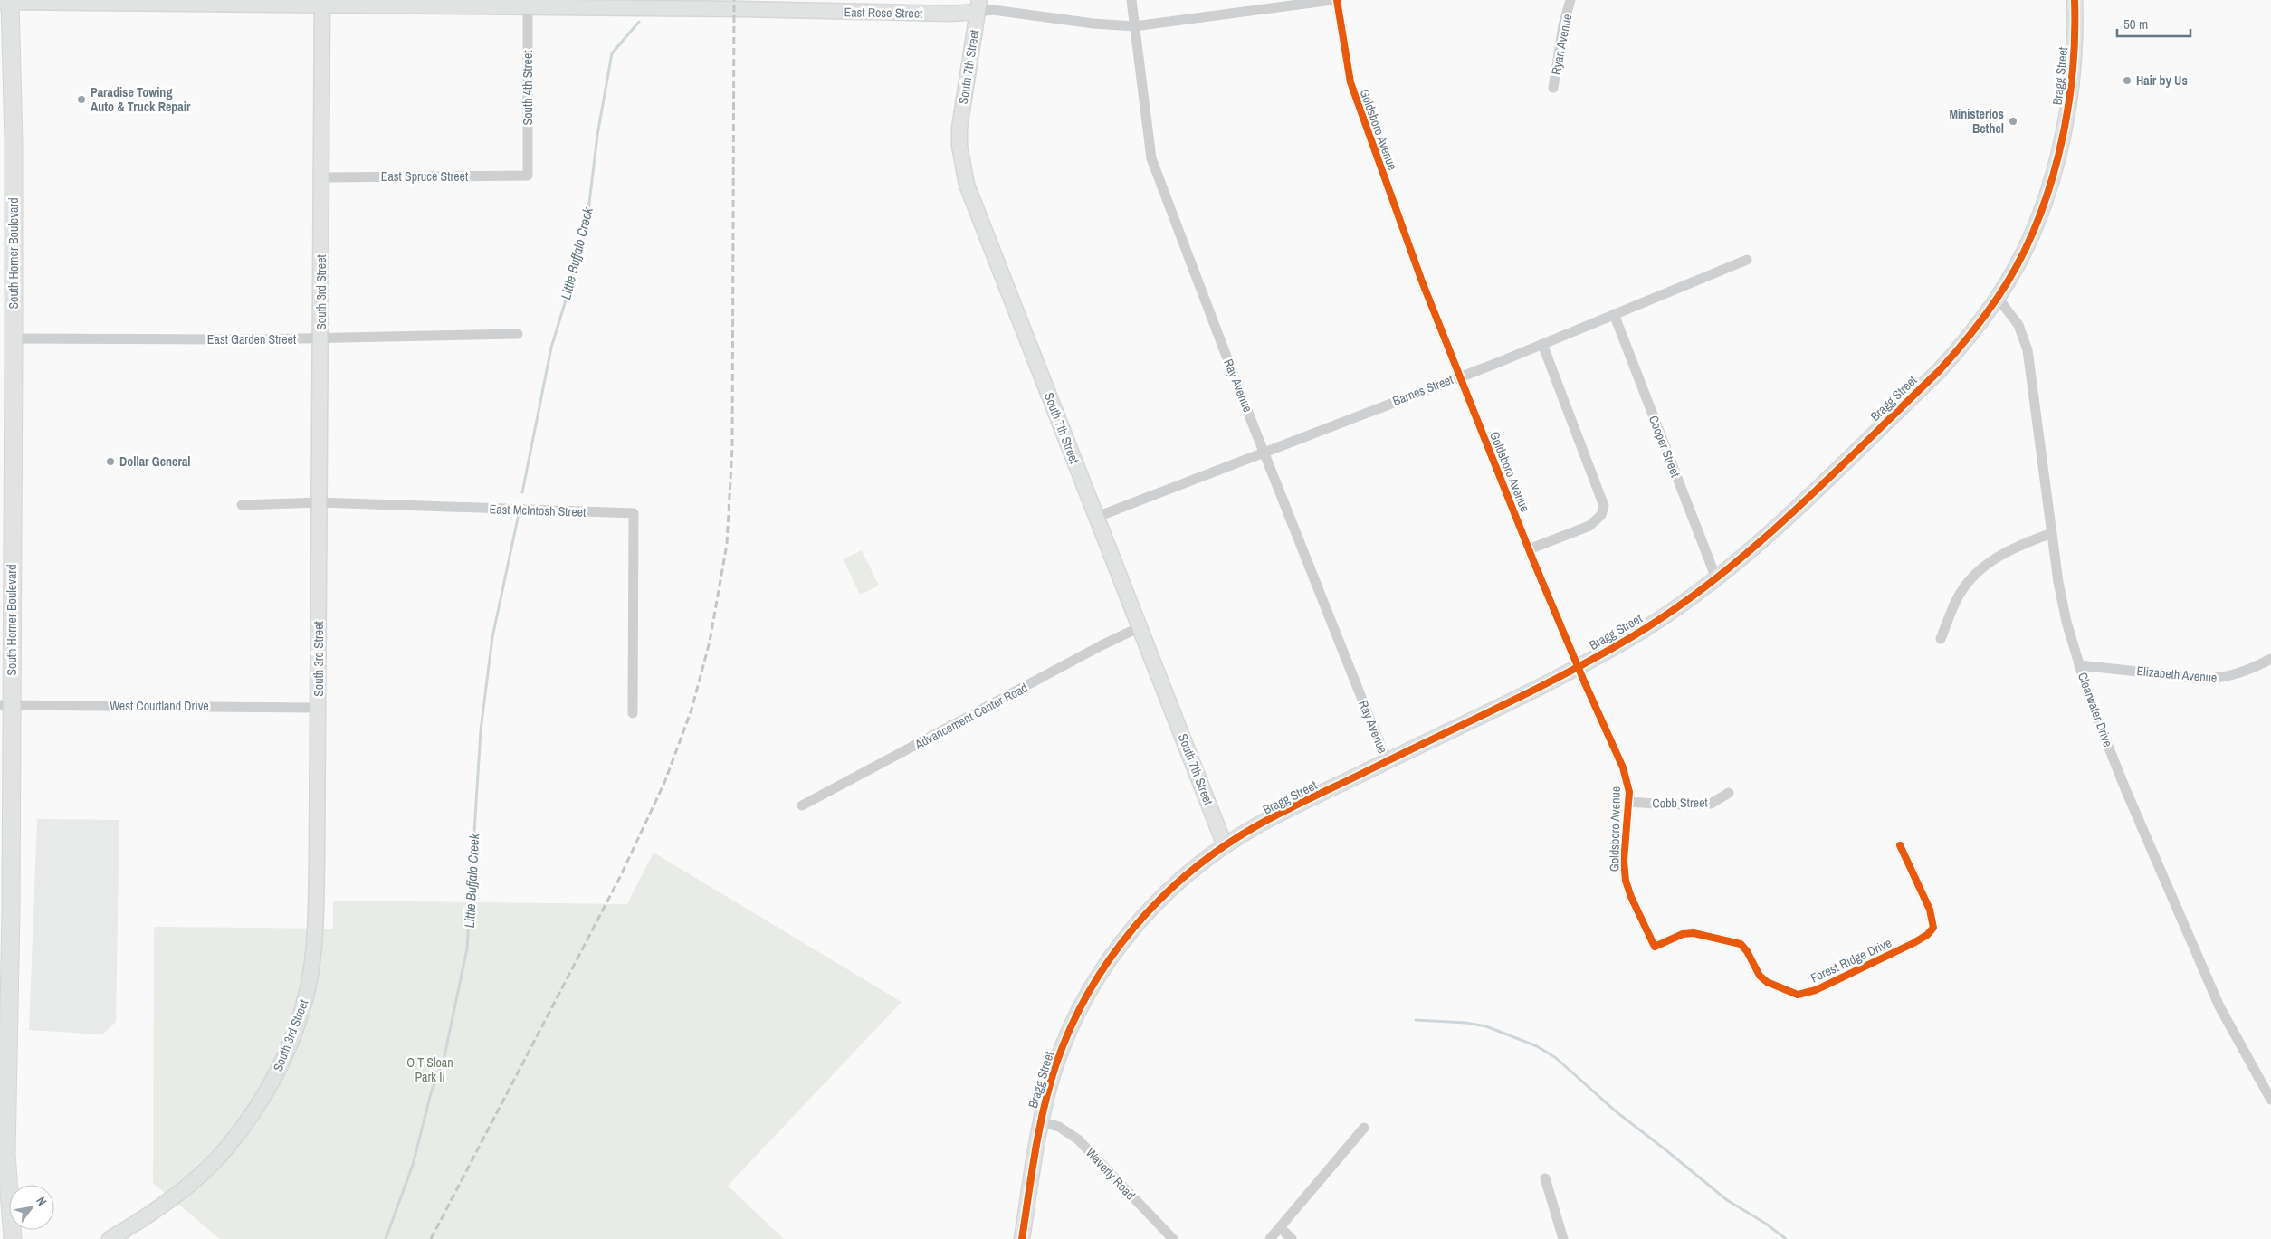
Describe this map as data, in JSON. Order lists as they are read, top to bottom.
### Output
{
  "streets": {
    "main road": ["South Horner Boulevard"],
    "street": [
      "East Rose Street",
      "Ryan Avenue",
      "South 7th Street",
      "Bragg Street",
      "South 4th Street",
      "Goldsboro Avenue",
      "East Spruce Street",
      "South 3rd Street",
      "East Garden Street",
      "Ray Avenue",
      "Barnes Street",
      "Cooper Street",
      "East McIntosh Street",
      "Elizabeth Avenue",
      "West Courtland Drive",
      "Clearwater Drive",
      "Advancement Center Road",
      "Cobb Street",
      "Forest Ridge Drive",
      "Waverly Road"
    ]
  },
  "crossings": [
    ["East Rose Street", "South 7th Street"],
    ["East Rose Street", "South 4th Street"],
    ["East Rose Street", "South Horner Boulevard"],
    ["East Rose Street", "South 3rd Street"],
    ["East Rose Street", "Ray Avenue"],
    ["South 7th Street", "Bragg Street"],
    ["South 7th Street", "Barnes Street"],
    ["South 7th Street", "Advancement Center Road"],
    ["Bragg Street", "Goldsboro Avenue"],
    ["Bragg Street", "Ray Avenue"],
    ["Bragg Street", "Cooper Street"],
    ["Bragg Street", "Clearwater Drive"],
    ["Bragg Street", "Waverly Road"],
    ["South 4th Street", "East Spruce Street"],
    ["Goldsboro Avenue", "Barnes Street"],
    ["Goldsboro Avenue", "Cobb Street"],
    ["Goldsboro Avenue", "Forest Ridge Drive"],
    ["East Spruce Street", "South 3rd Street"],
    ["South Horner Boulevard", "East Garden Street"],
    ["South Horner Boulevard", "West Courtland Drive"],
    ["South 3rd Street", "East Garden Street"],
    ["South 3rd Street", "East McIntosh Street"],
    ["South 3rd Street", "West Courtland Drive"],
    ["Ray Avenue", "Barnes Street"],
    ["Barnes Street", "Cooper Street"],
    ["Elizabeth Avenue", "Clearwater Drive"]
  ],
  "water": ["Little Buffalo Creek"],
  "parks": ["O T Sloan Park Ii"],
  "places": [
    "Hair by Us",
    "Paradise Towing Auto & Truck Repair",
    "Ministerios Bethel",
    "Dollar General"
  ],
  "scale_bar": "50 m",
  "north": "top right"
}
